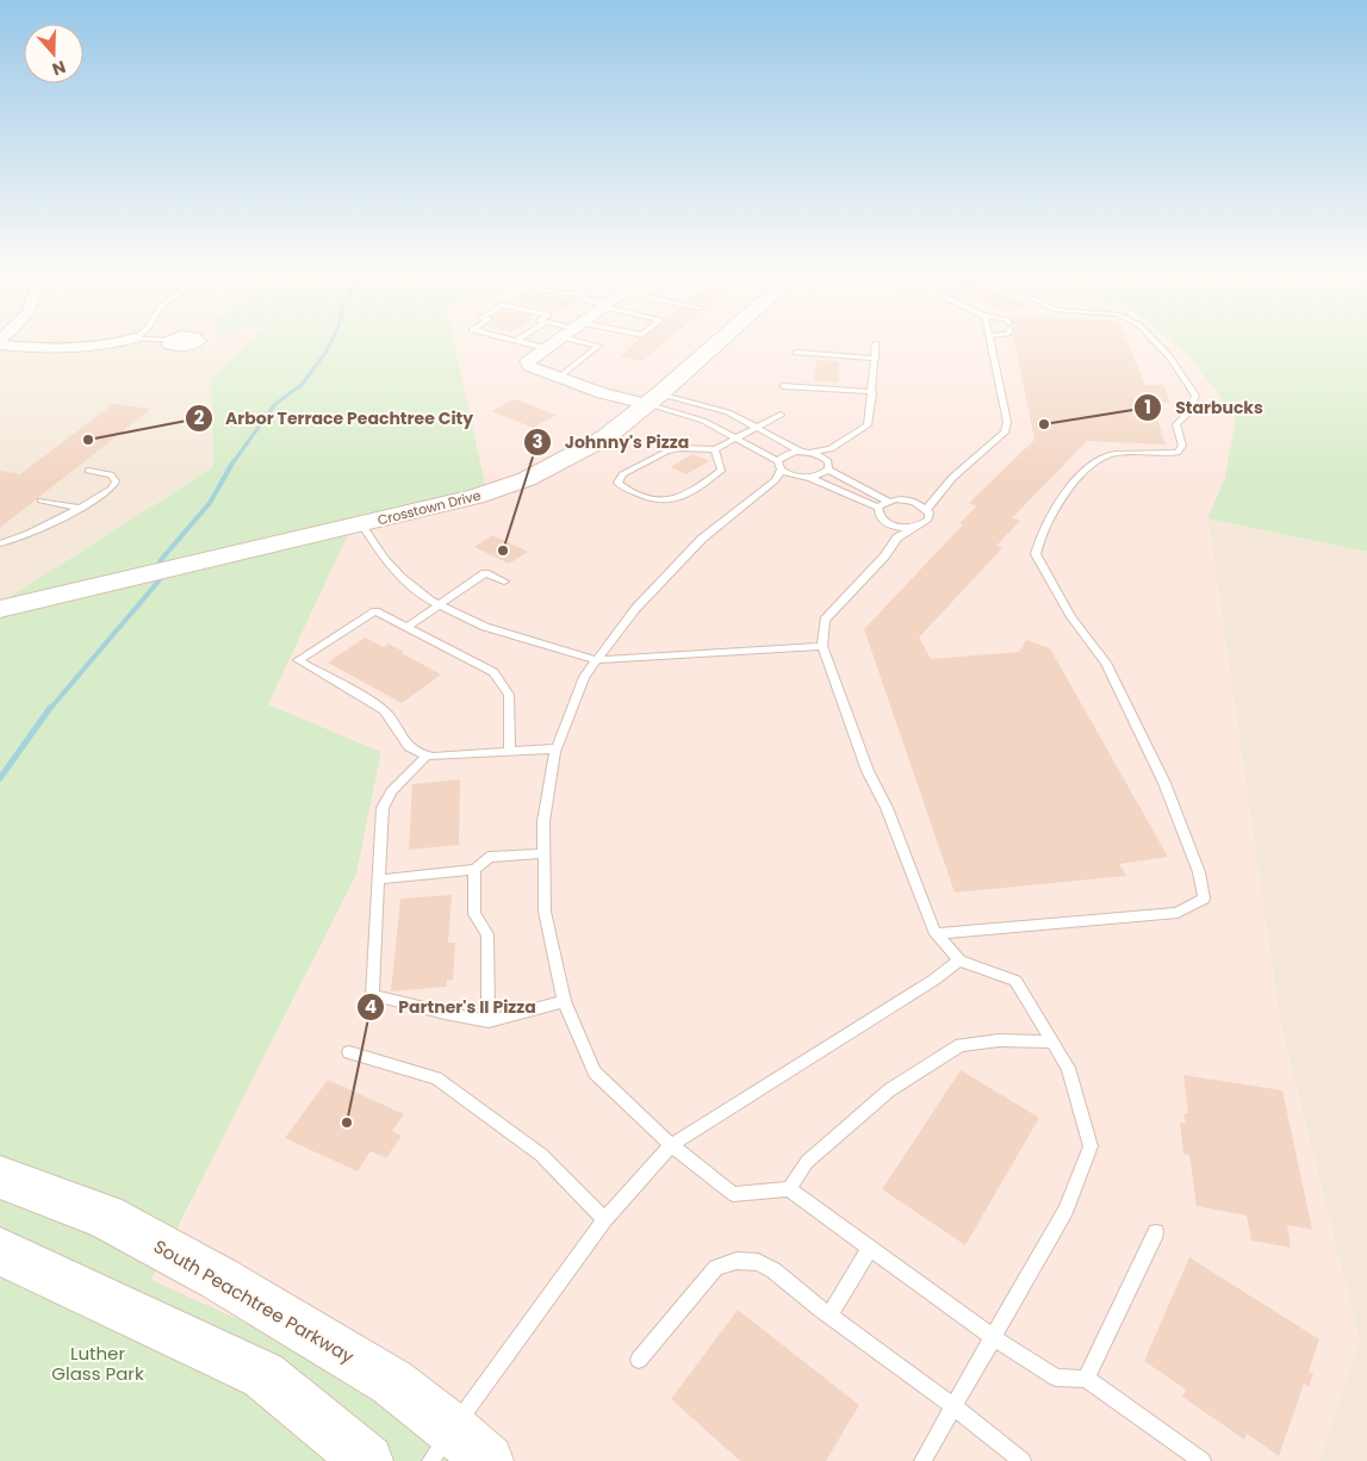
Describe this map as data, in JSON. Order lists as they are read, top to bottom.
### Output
{
  "streets": {
    "street": ["Crosstown Drive", "South Peachtree Parkway"]
  },
  "parks": ["Luther Glass Park"],
  "places": [
    "Starbucks",
    "Arbor Terrace Peachtree City",
    "Johnny's Pizza",
    "Partner's II Pizza"
  ],
  "north": "bottom"
}
